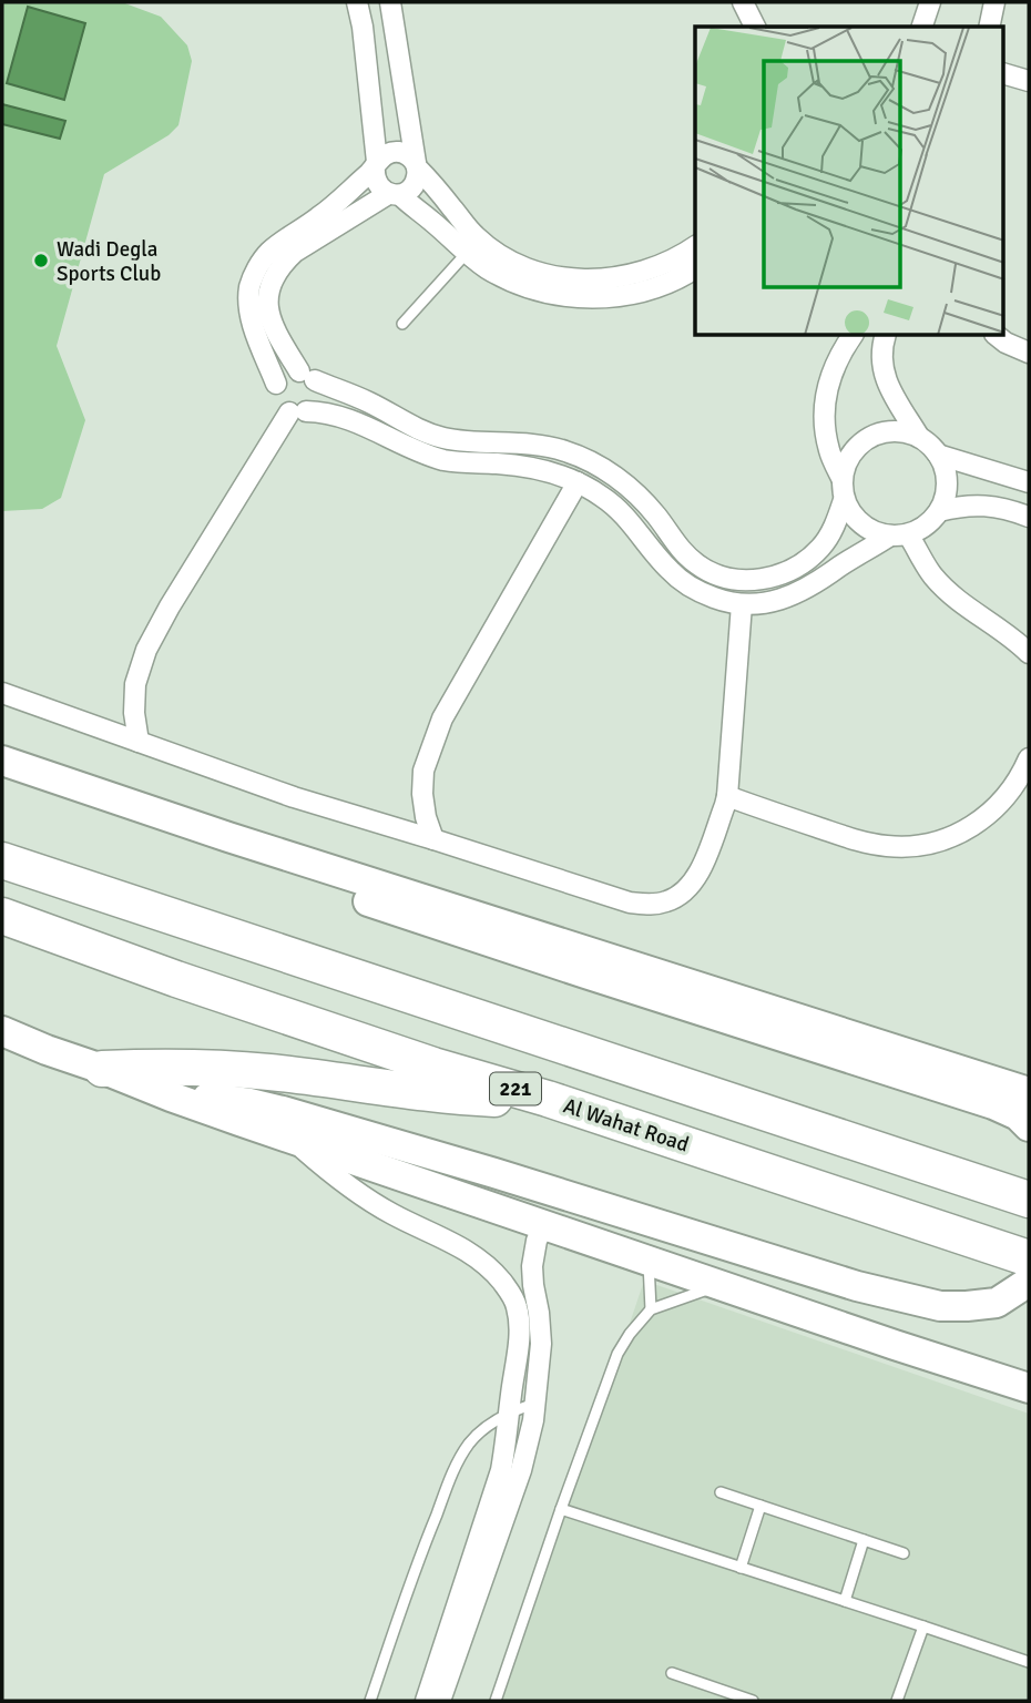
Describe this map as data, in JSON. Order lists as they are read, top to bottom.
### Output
{
  "streets": {
    "highway": ["221", "Al Wahat Road"]
  },
  "places": ["Wadi Degla Sports Club"]
}
